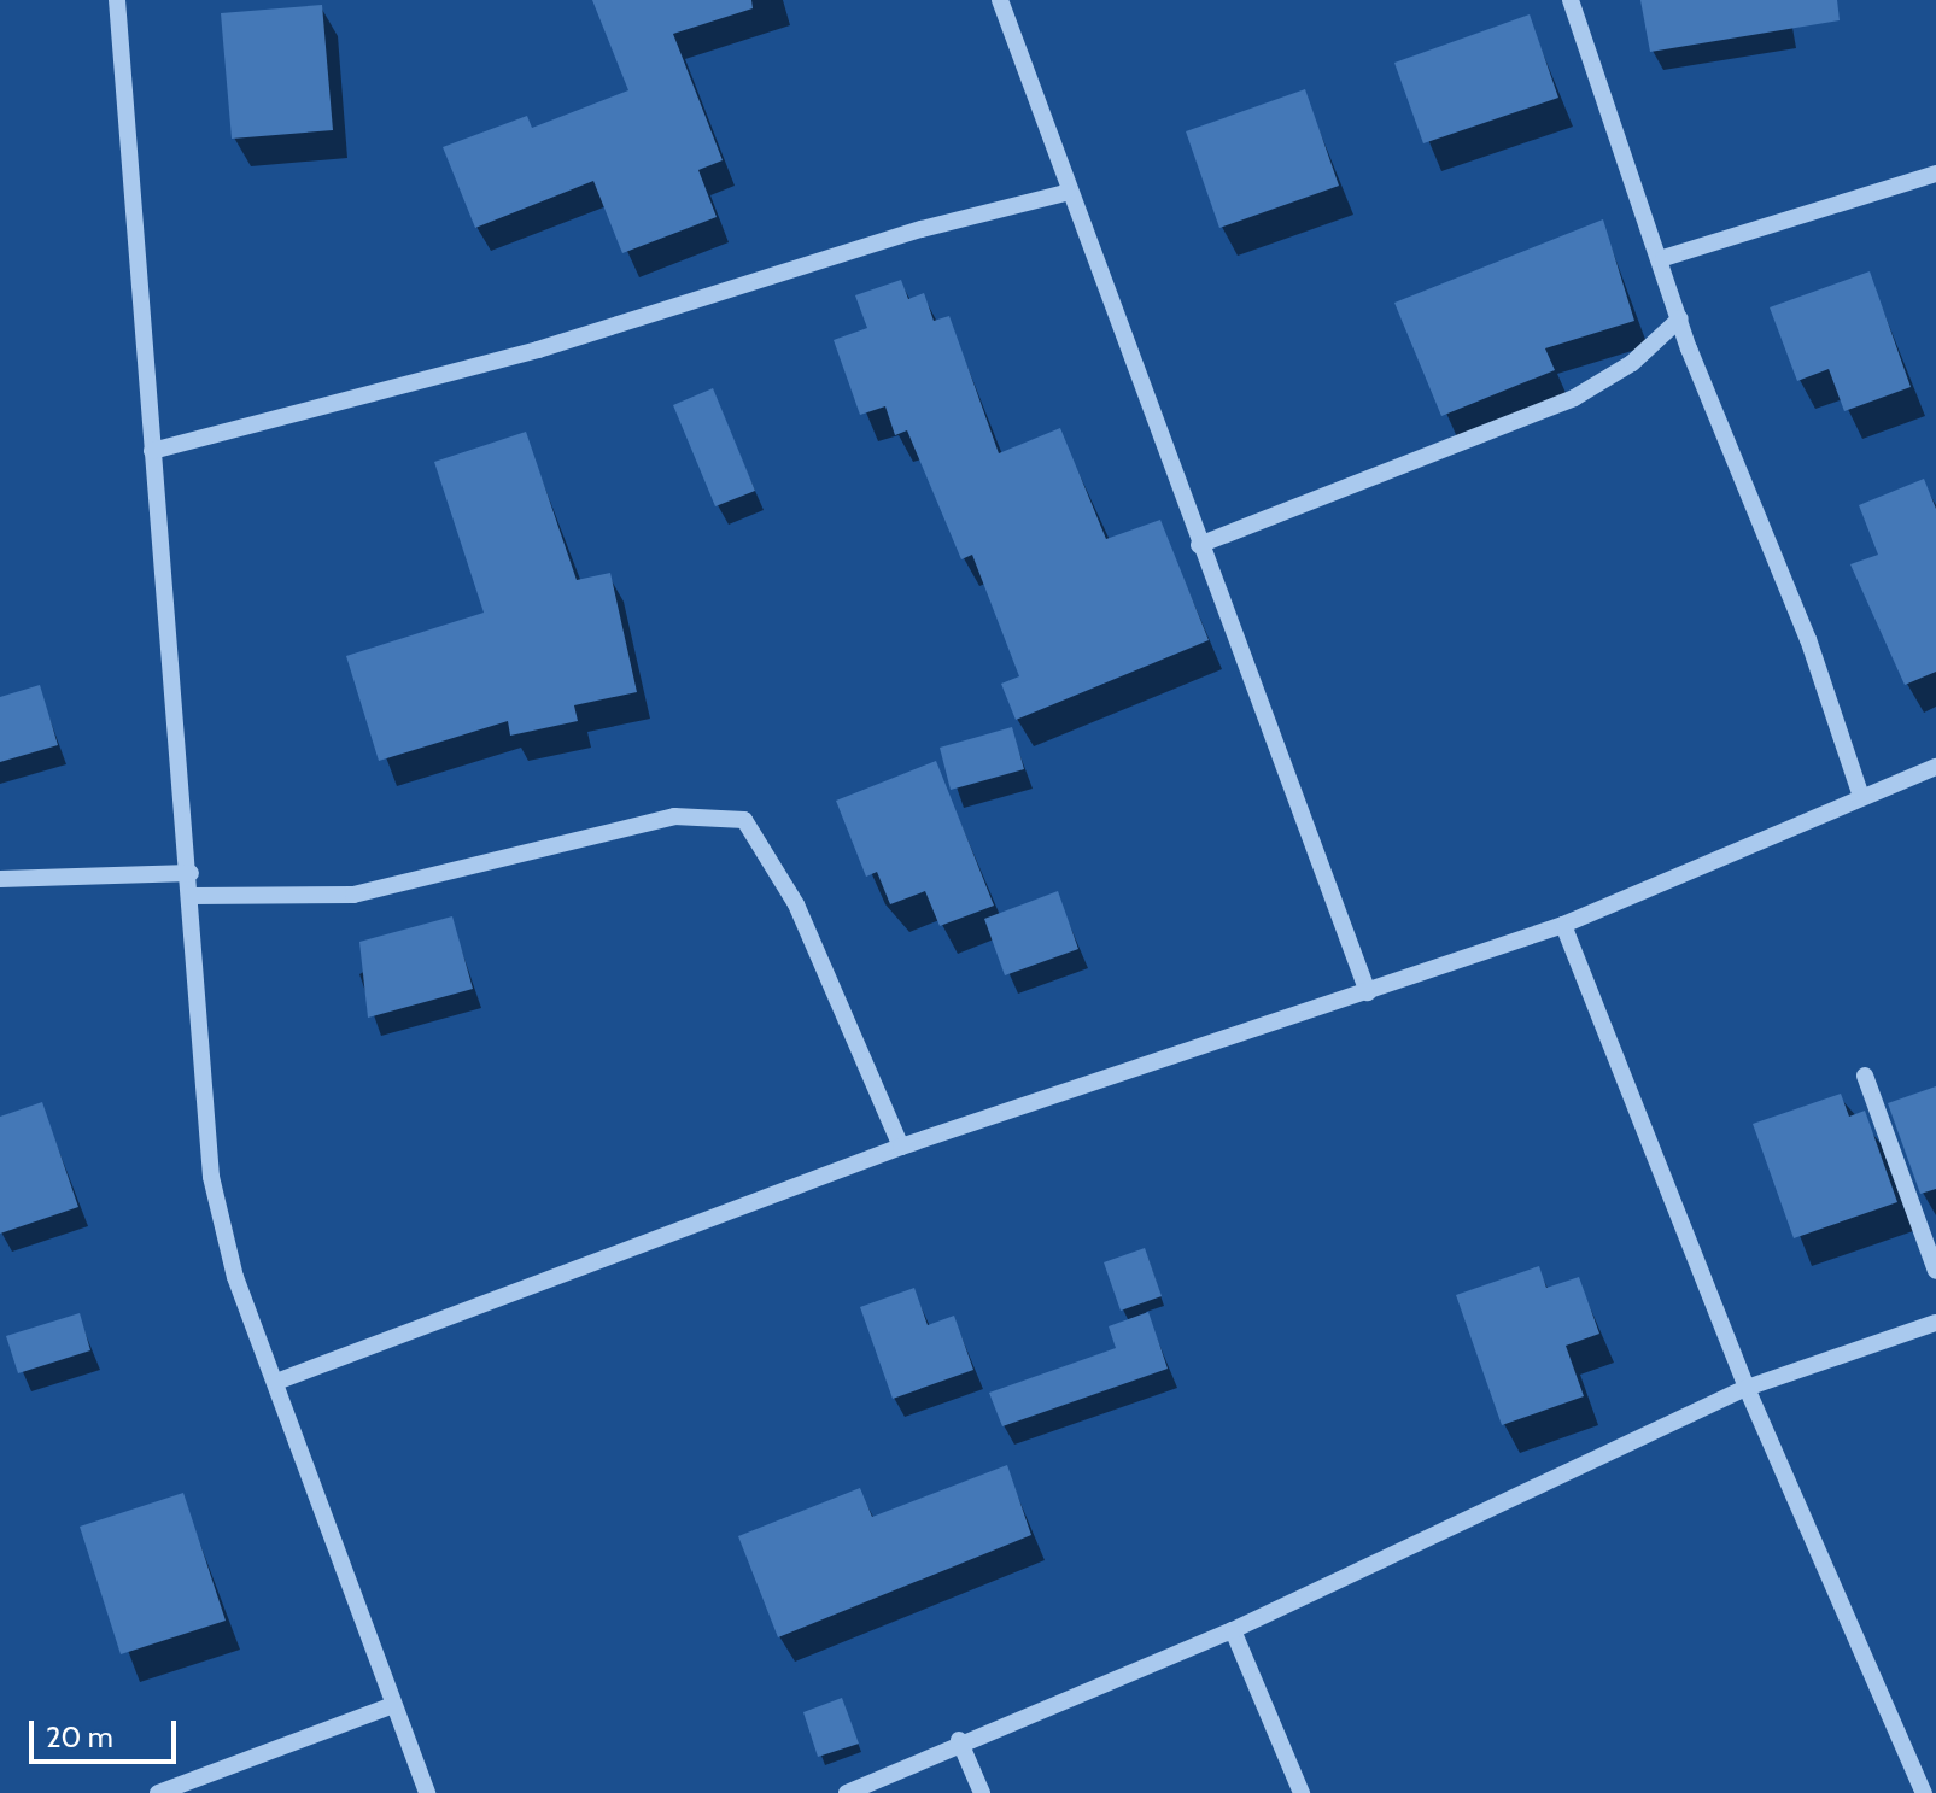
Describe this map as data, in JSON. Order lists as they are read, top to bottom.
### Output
{
  "scale_bar": "20 m"
}
